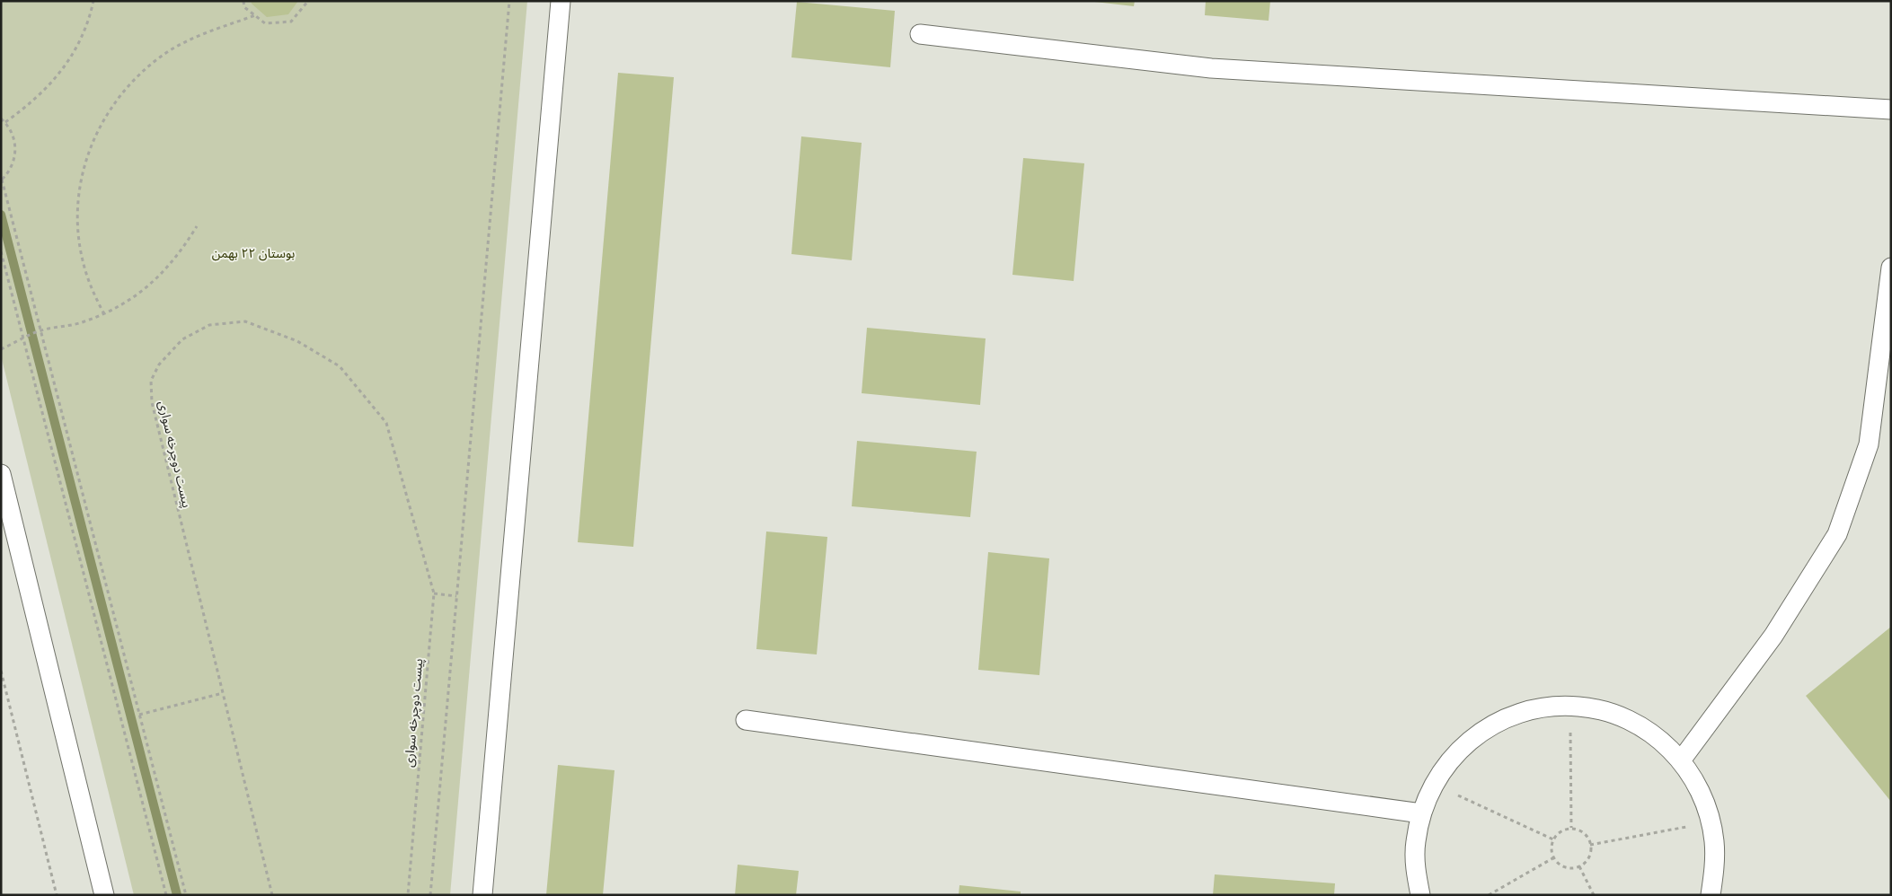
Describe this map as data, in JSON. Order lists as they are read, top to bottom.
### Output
{
  "streets": {
    "path": ["پیست دوچرخه سواری"]
  },
  "parks": ["بوستان ۲۲ بهمن"]
}
